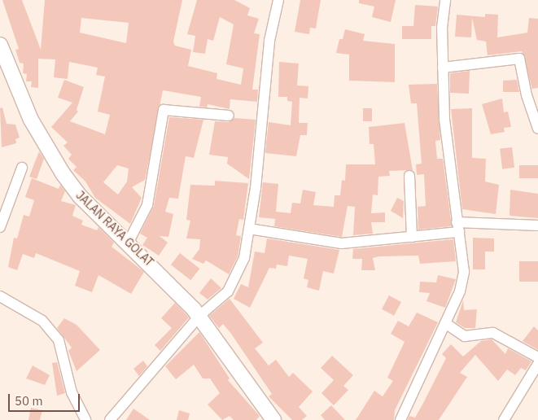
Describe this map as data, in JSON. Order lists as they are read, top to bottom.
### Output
{
  "streets": {
    "main road": ["JALAN RAYA GOLAT"]
  },
  "scale_bar": "50 m"
}
